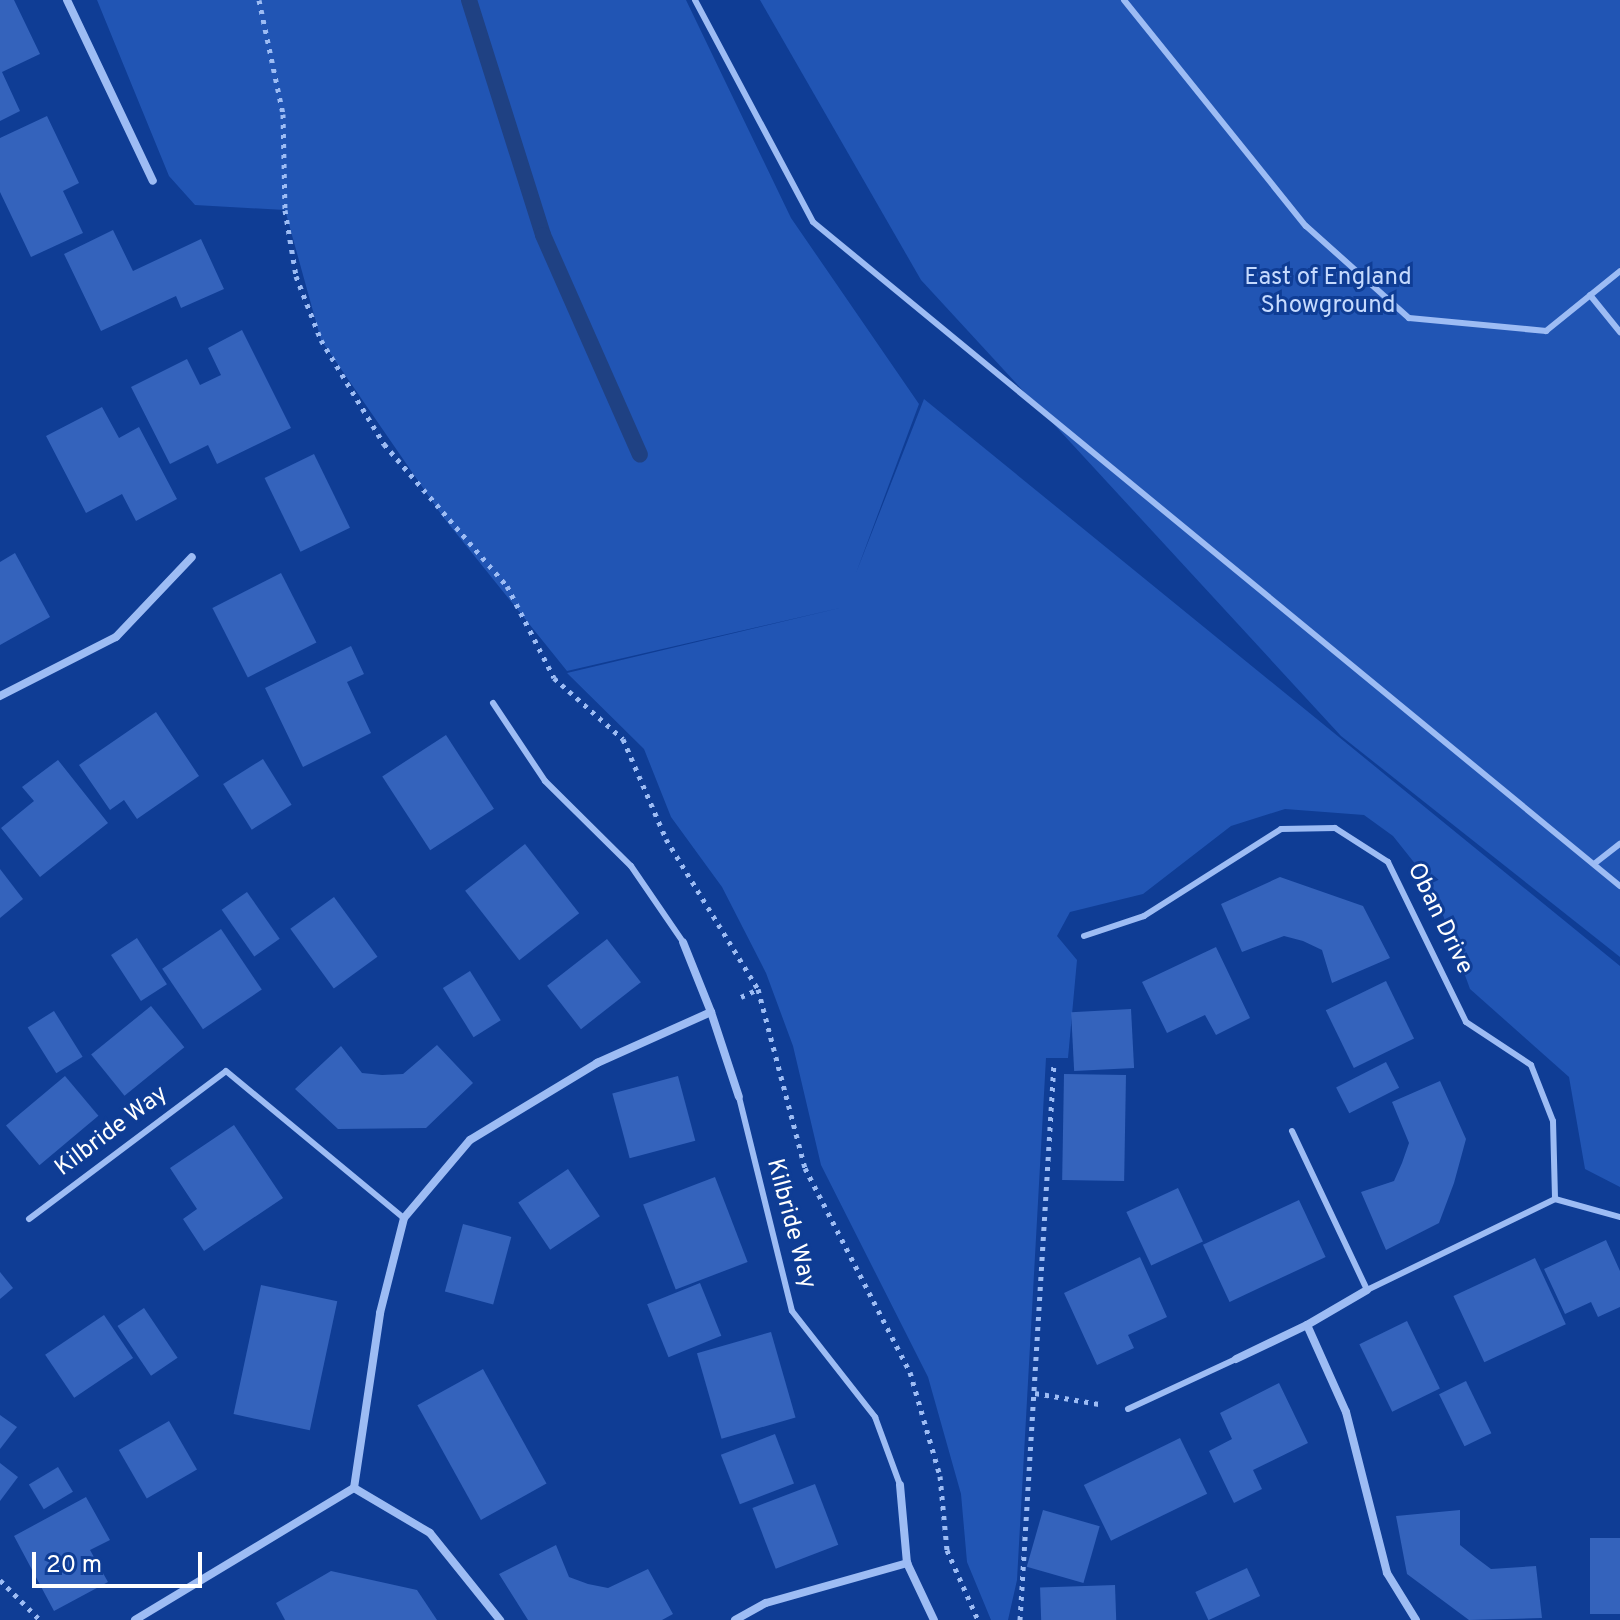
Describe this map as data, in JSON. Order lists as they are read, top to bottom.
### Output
{
  "streets": {
    "street": ["Kilbride Way"],
    "lane": ["Oban Drive"]
  },
  "parks": ["East of England Showground"],
  "scale_bar": "20 m"
}
